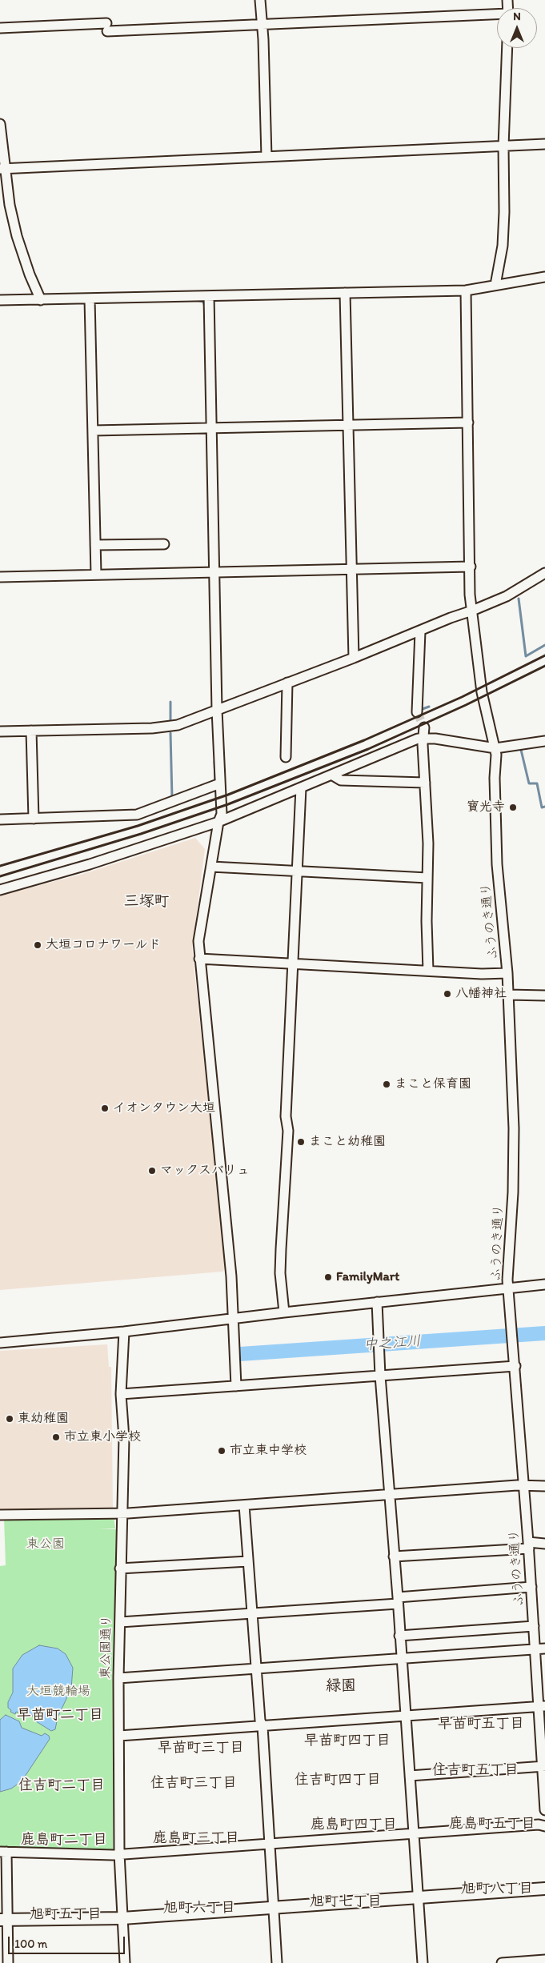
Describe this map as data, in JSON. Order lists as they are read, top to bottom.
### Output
{
  "streets": {
    "street": ["ふうのき通り", "東公園通り"]
  },
  "districts": [
    "三塚町",
    "緑園",
    "早苗町二丁目",
    "早苗町五丁目",
    "早苗町四丁目",
    "早苗町三丁目",
    "住吉町五丁目",
    "住吉町四丁目",
    "住吉町三丁目",
    "住吉町二丁目",
    "鹿島町五丁目",
    "鹿島町四丁目",
    "鹿島町三丁目",
    "鹿島町二丁目",
    "旭町八丁目",
    "旭町七丁目",
    "旭町六丁目",
    "旭町五丁目"
  ],
  "water": ["中之江川"],
  "parks": ["東公園", "大垣競輪場"],
  "places": [
    "寶光寺",
    "大垣コロナワールド",
    "八幡神社",
    "まこと保育園",
    "イオンタウン大垣",
    "まこと幼稚園",
    "マックスバリュ",
    "FamilyMart",
    "東幼稚園",
    "市立東小学校",
    "市立東中学校"
  ],
  "scale_bar": "100 m",
  "north": "top"
}
